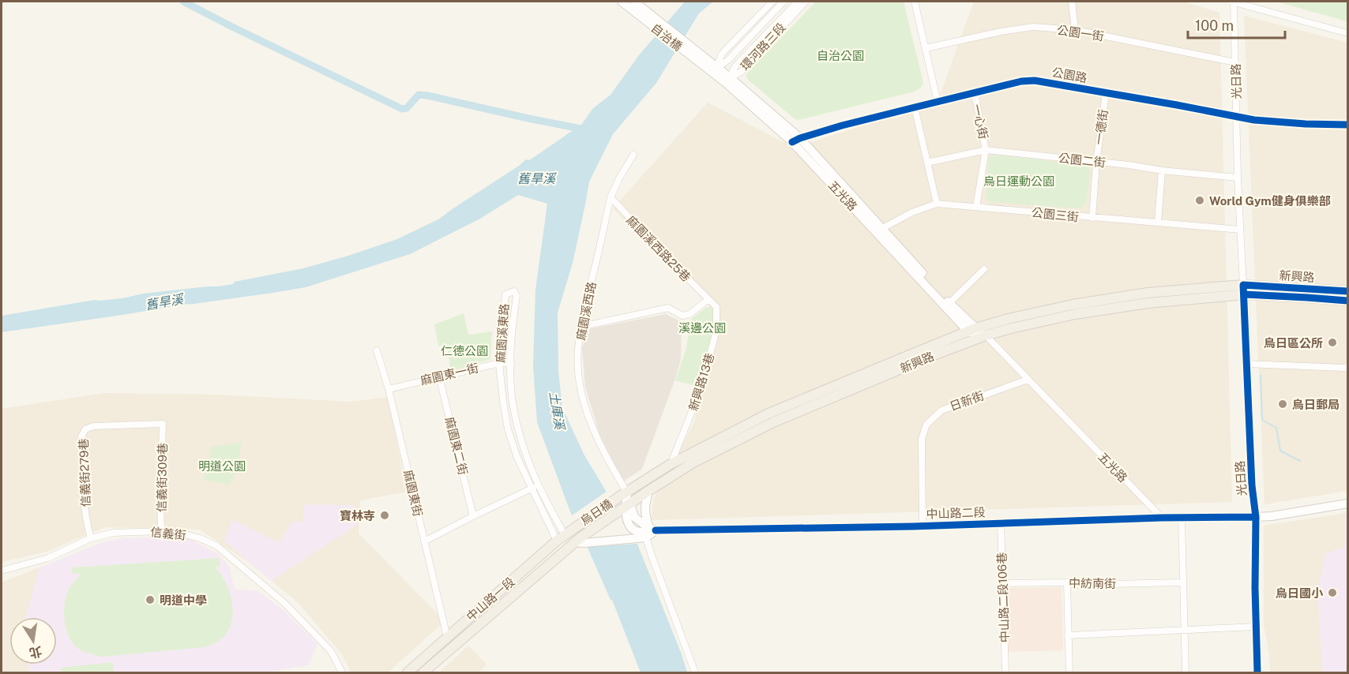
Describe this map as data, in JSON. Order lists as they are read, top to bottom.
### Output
{
  "streets": {
    "main road": [
      "自治橋",
      "光日路",
      "五光路",
      "新興路",
      "烏日橋",
      "中山路二段",
      "中山路一段"
    ],
    "street": [
      "公園一街",
      "環河路三段",
      "公園路",
      "一心街",
      "一德街",
      "公園二街",
      "公園三街",
      "麻園溪西路25巷",
      "麻園溪西路",
      "麻園溪東路",
      "麻園東一街",
      "新興路13巷",
      "日新街",
      "麻園東二街",
      "信義街279巷",
      "信義街309巷",
      "麻園東街",
      "信義街",
      "中紡南街",
      "中山路二段106巷"
    ]
  },
  "crossings": [
    ["公園一街", "光日路"],
    ["自治橋", "五光路"],
    ["環河路三段", "五光路"],
    ["公園路", "光日路"],
    ["公園路", "一心街"],
    ["公園路", "一德街"],
    ["公園路", "五光路"],
    ["光日路", "公園二街"],
    ["光日路", "公園三街"],
    ["光日路", "新興路"],
    ["光日路", "中山路二段"],
    ["一心街", "公園二街"],
    ["一心街", "公園三街"],
    ["一德街", "公園二街"],
    ["一德街", "公園三街"],
    ["五光路", "公園三街"],
    ["五光路", "新興路"],
    ["五光路", "日新街"],
    ["五光路", "中山路二段"],
    ["麻園溪西路25巷", "麻園溪西路"],
    ["麻園溪西路25巷", "新興路13巷"],
    ["新興路", "麻園溪西路"],
    ["新興路", "新興路13巷"],
    ["新興路", "烏日橋"],
    ["新興路", "中山路二段"],
    ["麻園溪西路", "烏日橋"],
    ["麻園溪西路", "中山路二段"],
    ["麻園溪東路", "麻園東一街"],
    ["麻園溪東路", "中山路一段"],
    ["麻園東一街", "麻園東二街"],
    ["麻園東一街", "麻園東街"],
    ["日新街", "中山路二段"],
    ["信義街279巷", "信義街309巷"],
    ["信義街279巷", "信義街"],
    ["信義街309巷", "信義街"],
    ["麻園東街", "中山路一段"],
    ["烏日橋", "中山路二段"],
    ["烏日橋", "中山路一段"],
    ["中山路二段", "中山路二段106巷"],
    ["中紡南街", "中山路二段106巷"]
  ],
  "water": ["舊旱溪", "土庫溪"],
  "parks": [
    "自治公園",
    "烏日運動公園",
    "溪邊公園",
    "仁德公園",
    "明道公園"
  ],
  "places": [
    "World Gym健身俱樂部",
    "烏日區公所",
    "烏日郵局",
    "寶林寺",
    "烏日國小",
    "明道中學"
  ],
  "scale_bar": "100 m",
  "north": "bottom"
}
